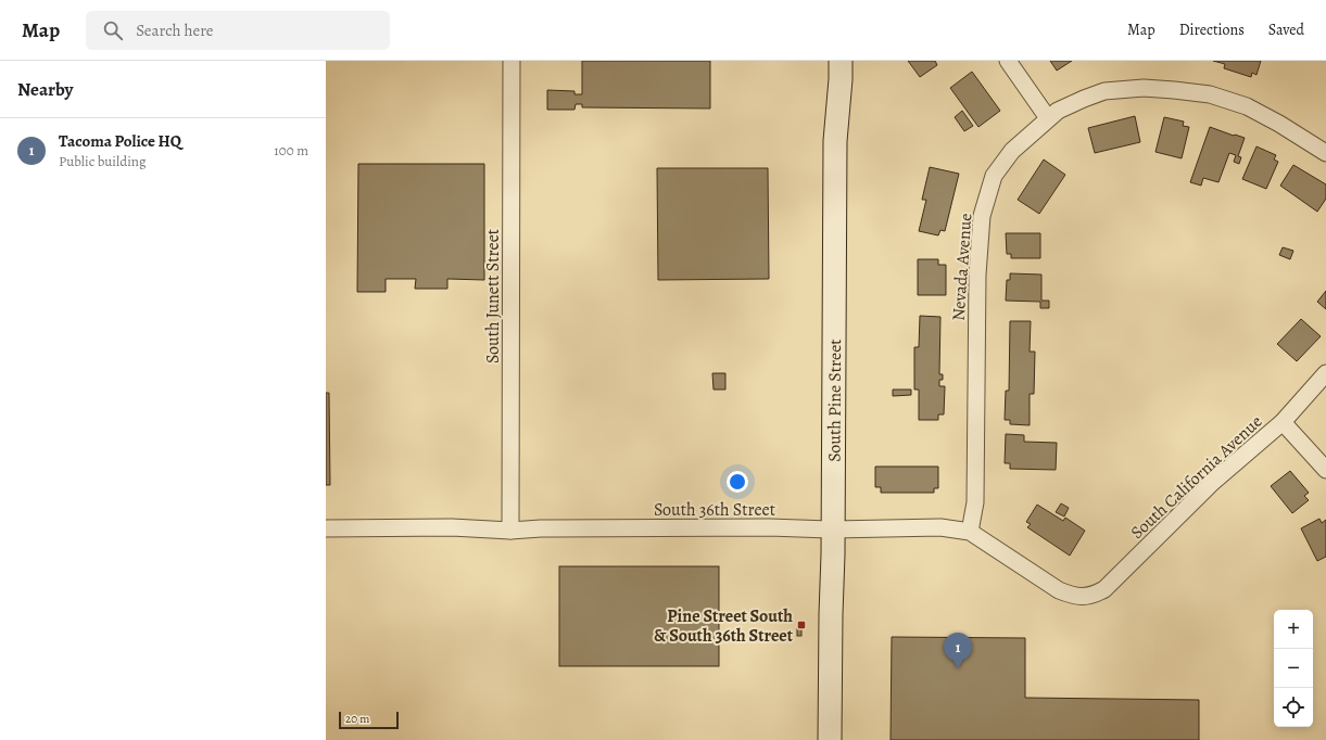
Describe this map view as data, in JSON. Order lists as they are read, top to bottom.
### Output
{
  "streets": {
    "main road": ["South Pine Street"],
    "street": [
      "Nevada Avenue",
      "South Junett Street",
      "South California Avenue",
      "South 36th Street"
    ]
  },
  "crossings": [
    ["Nevada Avenue", "South 36th Street"],
    ["South Junett Street", "South 36th Street"],
    ["South Pine Street", "South 36th Street"],
    ["South California Avenue", "South 36th Street"]
  ],
  "places": {
    "transit": ["Pine Street South & South 36th Street"]
  },
  "scale_bar": "20 m",
  "page": {
    "header": "Map",
    "search": "Search here",
    "nav": ["Map", "Directions", "Saved"],
    "heading": "Nearby",
    "list": [
      {
        "mark": "1",
        "name": "Tacoma Police HQ",
        "note": "Public building",
        "value": "100 m"
      }
    ],
    "map_buttons": ["+", "−"],
    "pins": "1",
    "scale": "20 m"
  }
}
